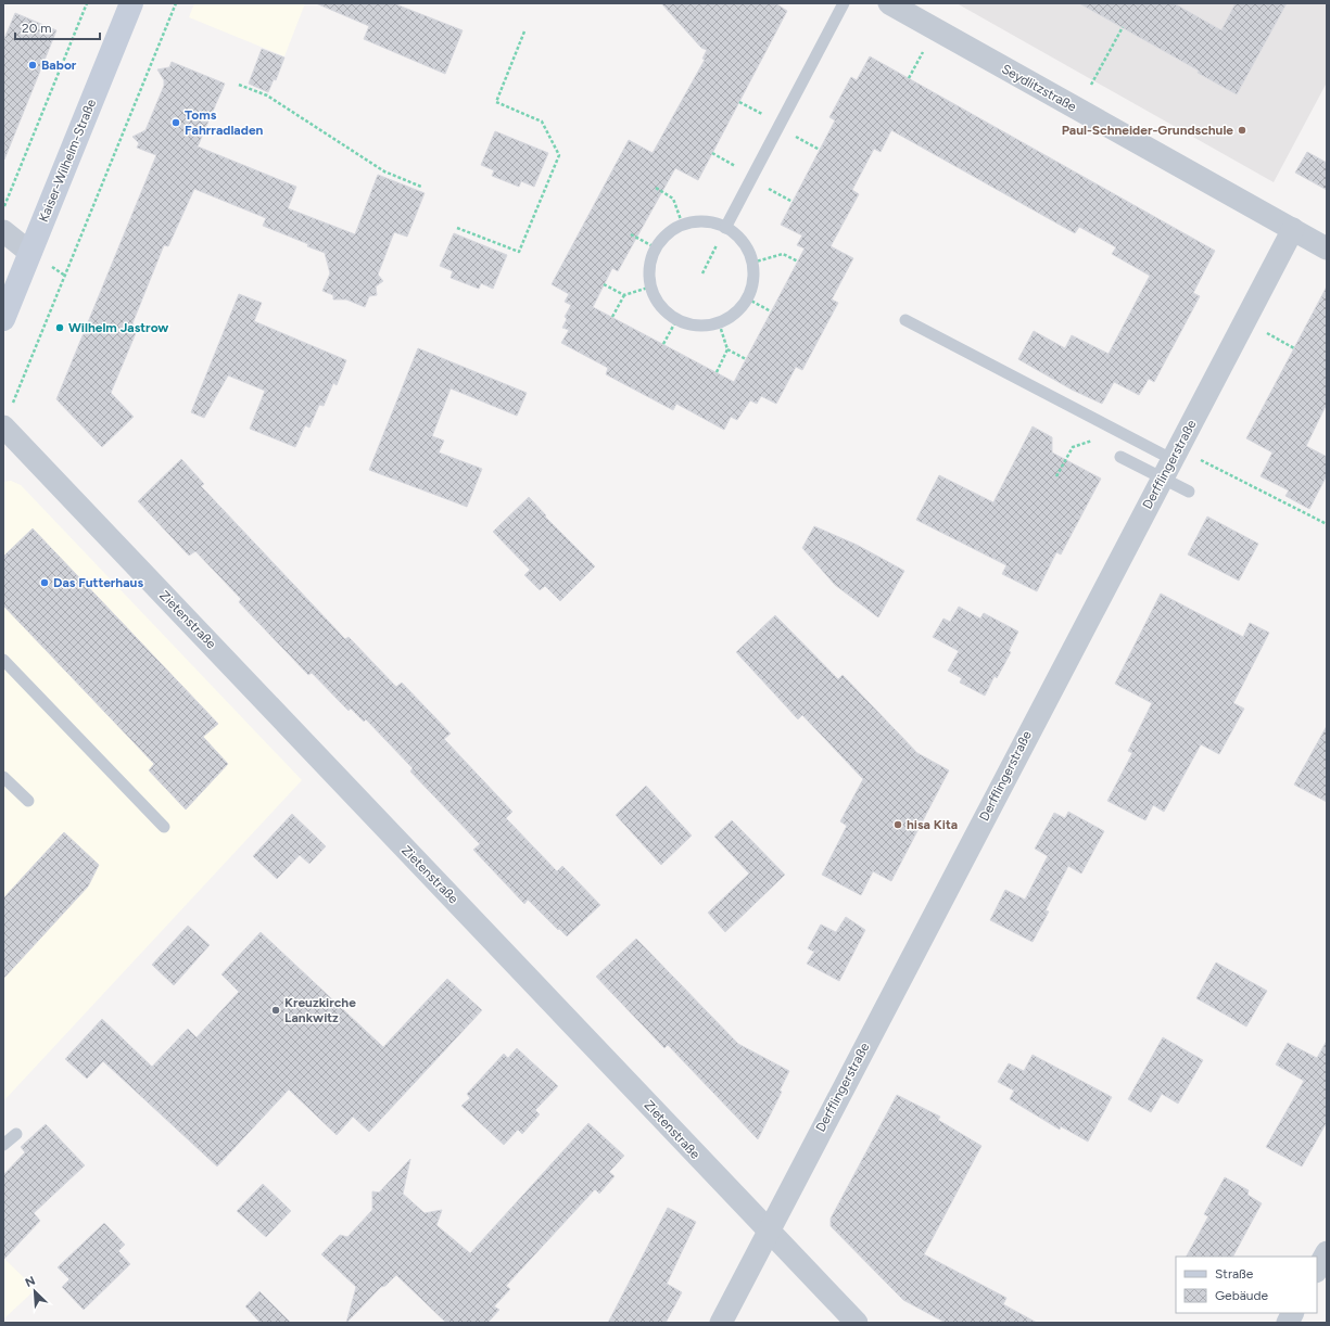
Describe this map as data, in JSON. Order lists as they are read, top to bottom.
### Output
{
  "streets": {
    "main road": ["Kaiser-Wilhelm-Straße"],
    "street": ["Seydlitzstraße", "Derfflingerstraße", "Zietenstraße"]
  },
  "crossings": [
    ["Seydlitzstraße", "Derfflingerstraße"],
    ["Derfflingerstraße", "Zietenstraße"]
  ],
  "places": [
    "Babor",
    "Toms Fahrradladen",
    "Paul-Schneider-Grundschule",
    "Wilhelm Jastrow",
    "Das Futterhaus",
    "hisa Kita",
    "Kreuzkirche Lankwitz"
  ],
  "legend": ["Straße", "Gebäude"],
  "scale_bar": "20 m",
  "north": "top left"
}
